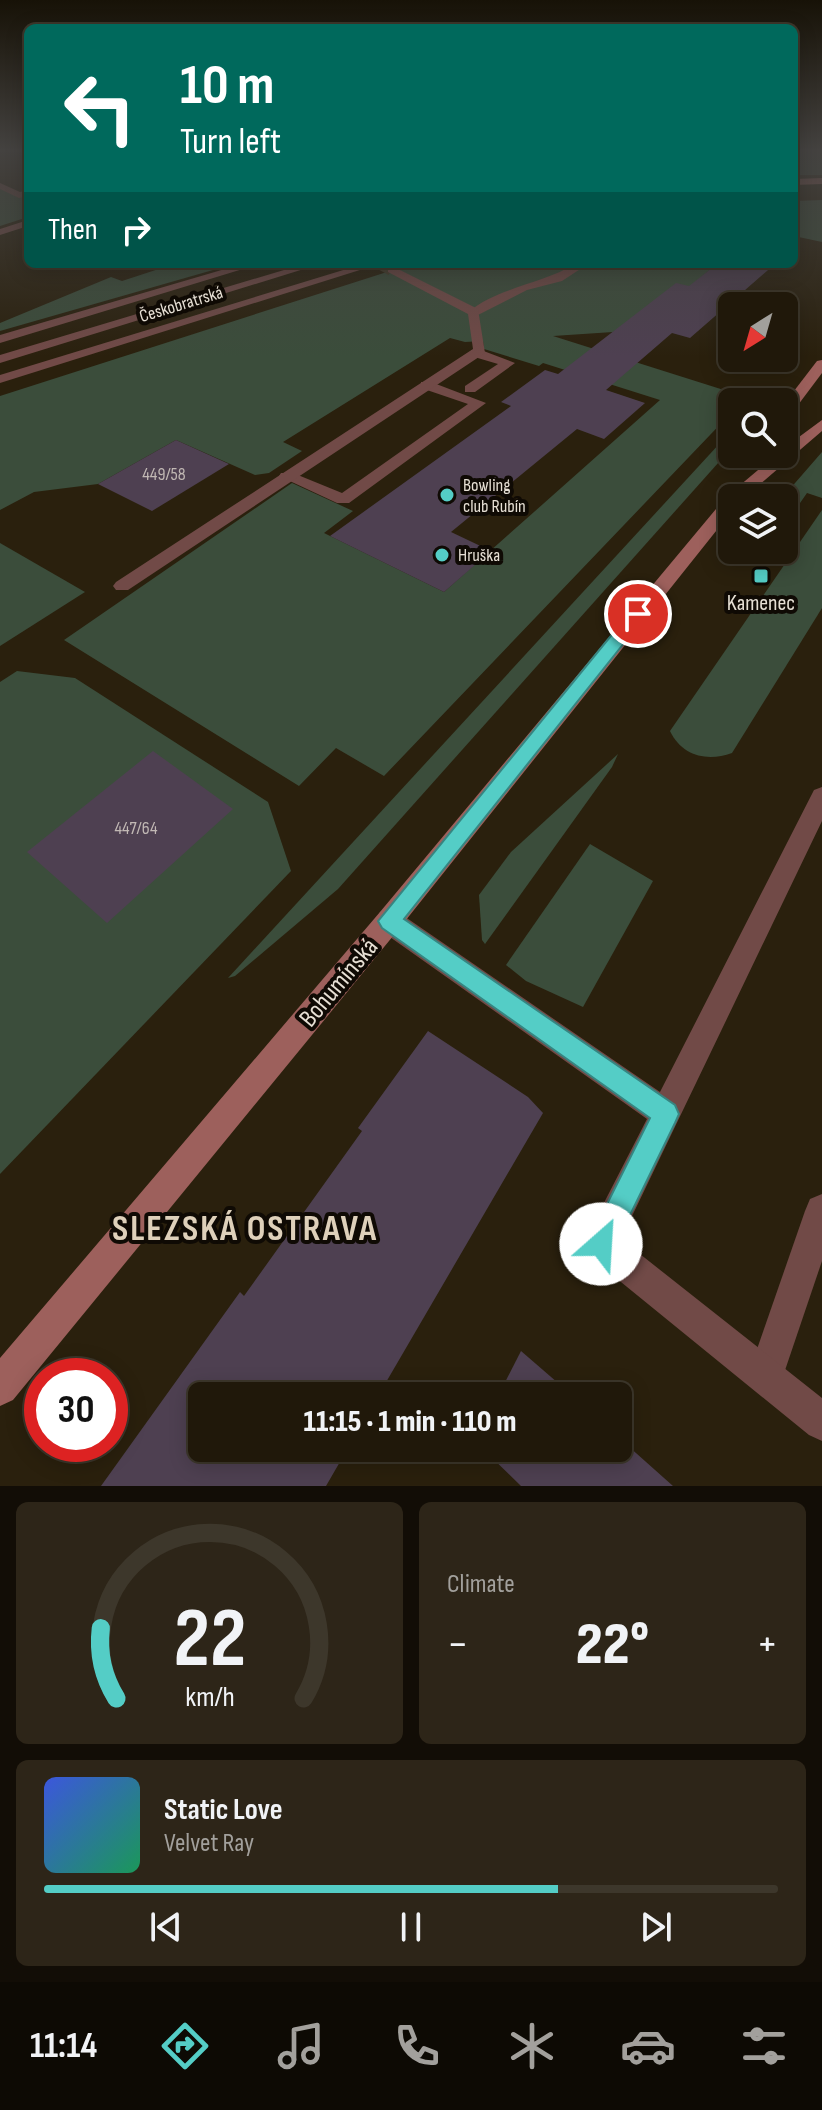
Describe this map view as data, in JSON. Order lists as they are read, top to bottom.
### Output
{
  "streets": {
    "main road": ["Bohumínská"],
    "street": ["Českobratrská"]
  },
  "districts": ["SLEZSKÁ OSTRAVA"],
  "places": {
    "other": ["Bowling club Rubín", "Hruška"],
    "transit": ["Kamenec"]
  },
  "house_numbers": ["449/58", "447/64"],
  "north": "bottom left",
  "page": {
    "turn": ["10 m", "Turn left"],
    "then": "Then",
    "limit": "30",
    "trip": "11:15 · 1 min · 110 m",
    "tile": "Climate",
    "heat": ["−", "22°", "+"],
    "song": ["Static Love", "Velvet Ray"],
    "tabs": "11:14",
    "gauge": ["22", "km/h"]
  }
}
